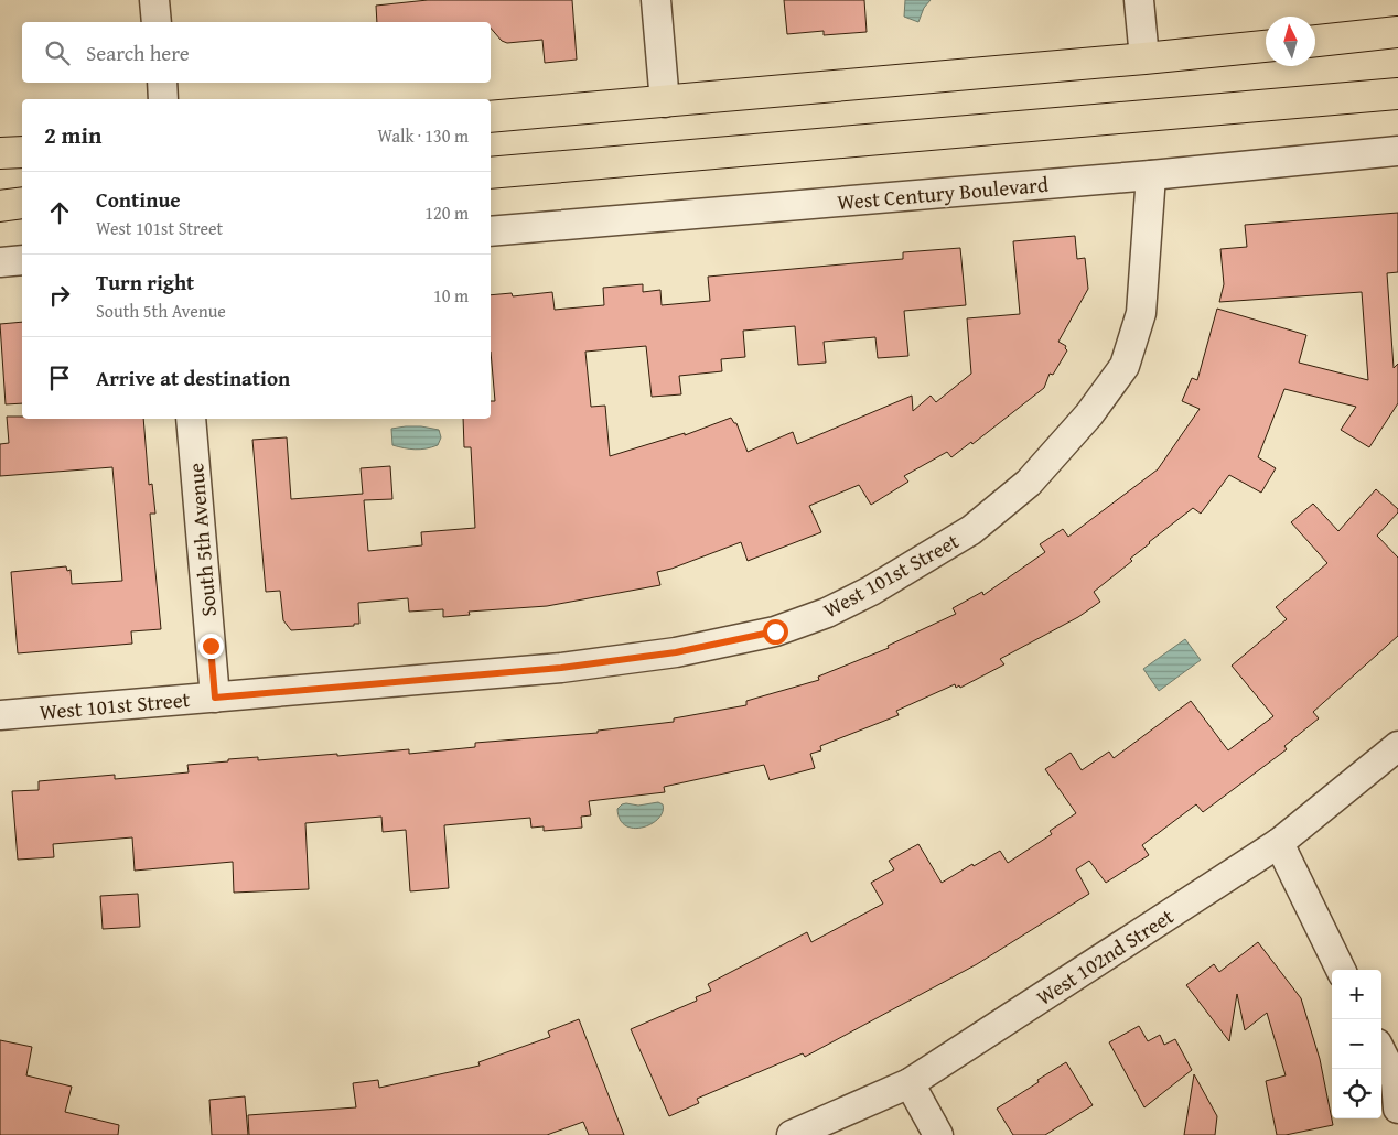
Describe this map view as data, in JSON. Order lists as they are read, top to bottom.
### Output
{
  "streets": {
    "street": [
      "West Century Boulevard",
      "South 5th Avenue",
      "West 101st Street",
      "West 102nd Street"
    ]
  },
  "crossings": [
    ["West Century Boulevard", "West 101st Street"],
    ["South 5th Avenue", "West 101st Street"]
  ],
  "north": "top",
  "page": {
    "search": "Search here",
    "heading": ["2 min", "Walk · 130 m"],
    "list": [
      ["Continue", "West 101st Street", "120 m"],
      ["Turn right", "South 5th Avenue", "10 m"],
      "Arrive at destination"
    ],
    "map_buttons": ["+", "−"]
  }
}
